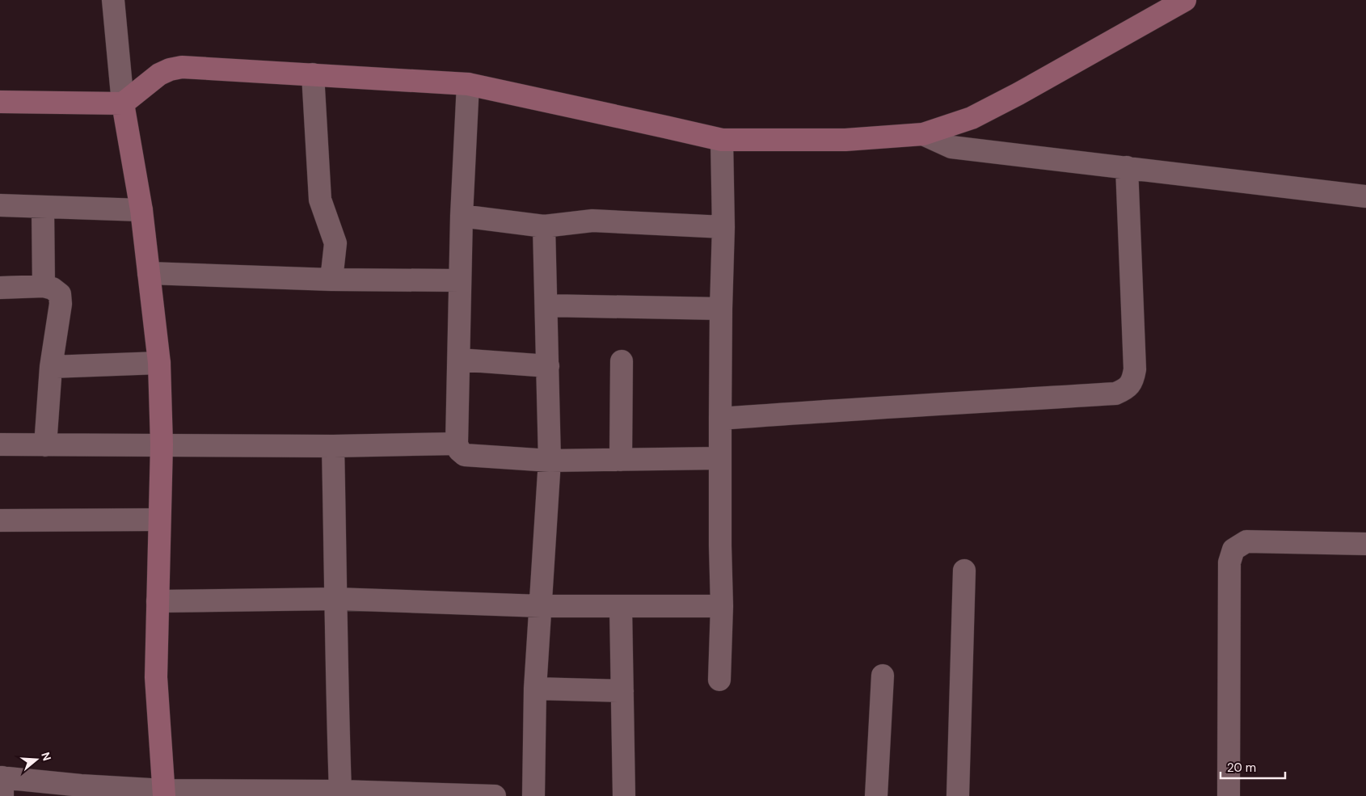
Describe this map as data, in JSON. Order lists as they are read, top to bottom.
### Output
{
  "scale_bar": "20 m",
  "north": "right"
}
